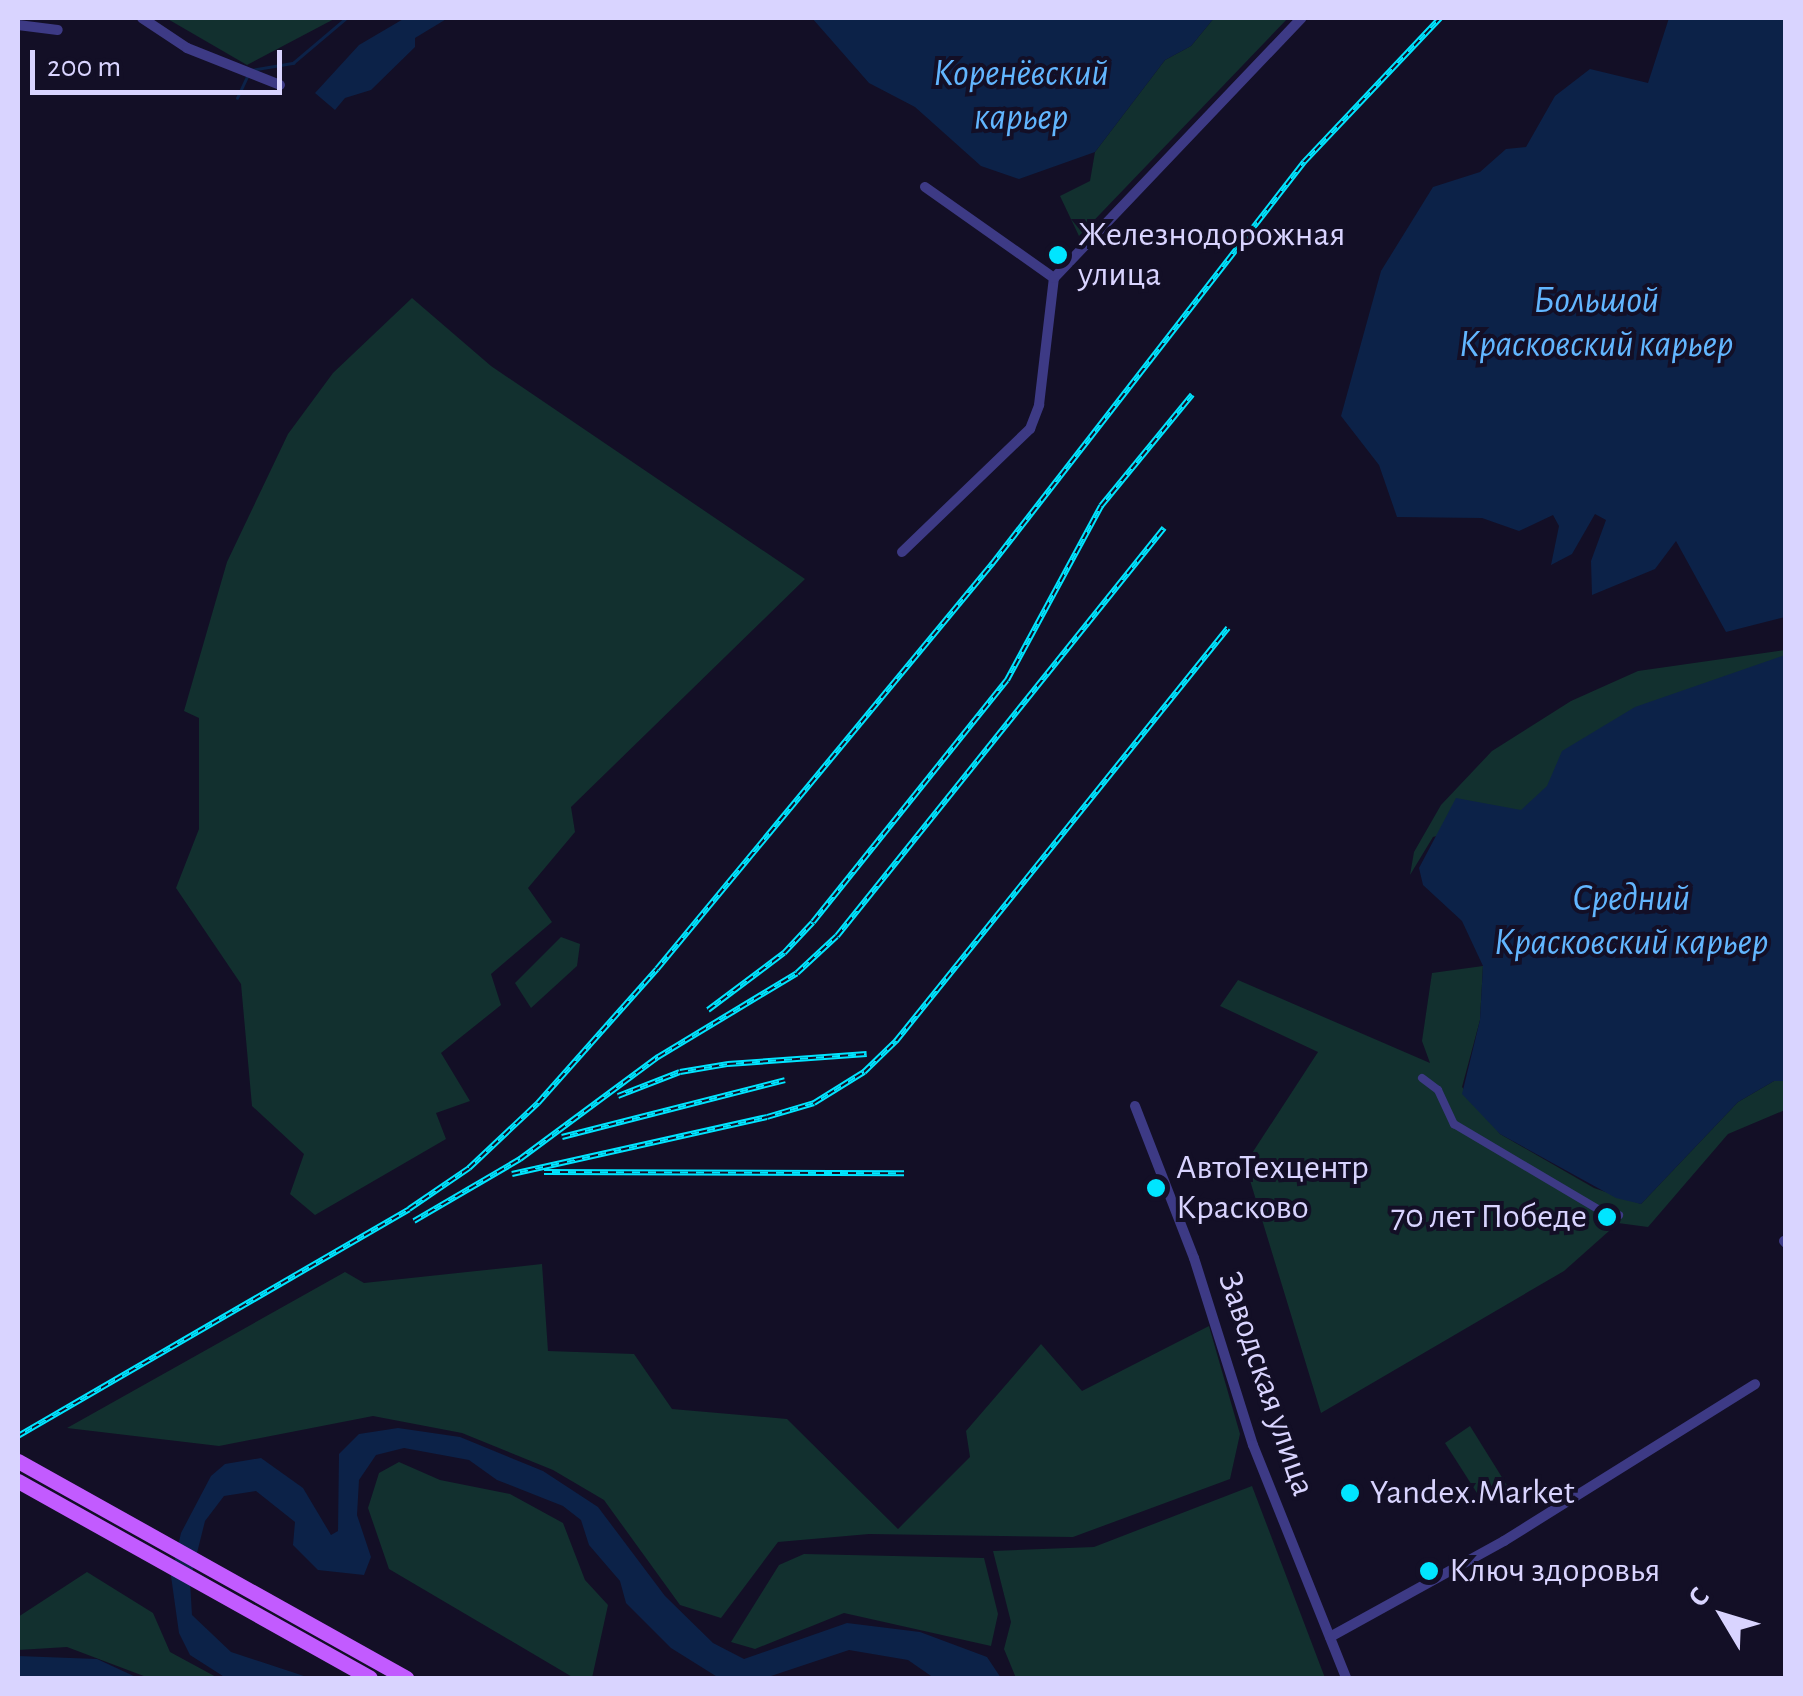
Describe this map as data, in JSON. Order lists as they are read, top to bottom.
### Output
{
  "streets": {
    "street": ["Заводская улица"]
  },
  "water": ["Коренёвский карьер", "Большой Красковский карьер", "Средний Красковский карьер"],
  "places": [
    "Железнодорожная улица",
    "АвтоТехцентр Красково",
    "70 лет Победе",
    "Yandex.Market",
    "Ключ здоровья"
  ],
  "scale_bar": "200 m",
  "north": "top left"
}
